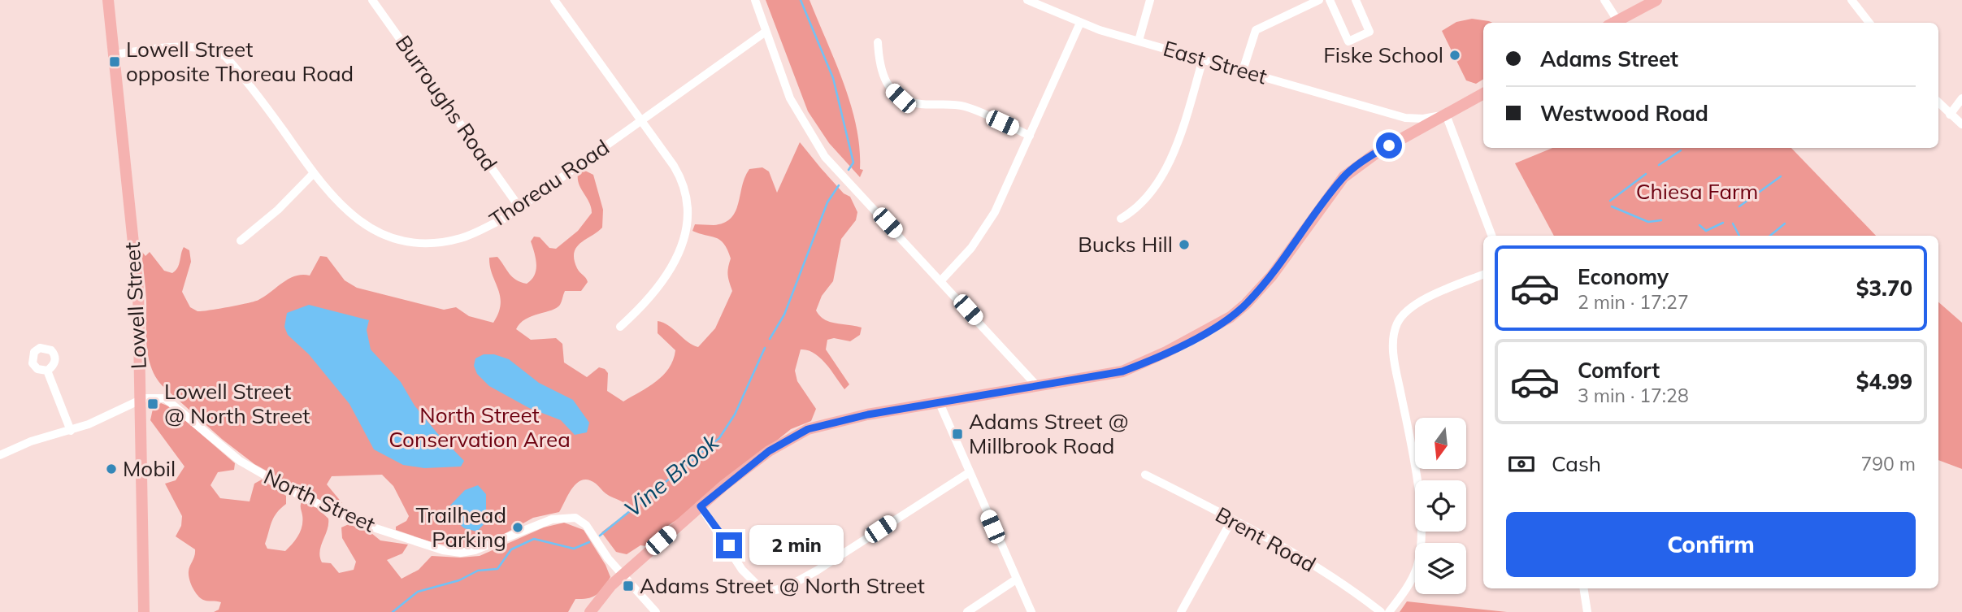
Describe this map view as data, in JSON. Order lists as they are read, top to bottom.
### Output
{
  "streets": {
    "main road": ["Lowell Street"],
    "street": [
      "East Street",
      "Burroughs Road",
      "Thoreau Road",
      "North Street",
      "Brent Road"
    ]
  },
  "crossings": [
    ["Burroughs Road", "Thoreau Road"],
    ["Thoreau Road", "Lowell Street"],
    ["Lowell Street", "North Street"]
  ],
  "water": ["Vine Brook"],
  "parks": ["Chiesa Farm", "North Street Conservation Area"],
  "places": {
    "other": [
      "Fiske School",
      "Bucks Hill",
      "Mobil",
      "Trailhead Parking"
    ],
    "transit": [
      "Lowell Street opposite Thoreau Road",
      "Lowell Street @ North Street",
      "Adams Street @ Millbrook Road",
      "Adams Street @ North Street"
    ]
  },
  "north": "bottom",
  "page": {
    "banner": ["Adams Street", "Westwood Road"],
    "list": [
      {
        "name": "Economy",
        "note": "2 min · 17:27",
        "value": "$3.70"
      },
      {
        "name": "Comfort",
        "note": "3 min · 17:28",
        "value": "$4.99"
      }
    ],
    "pay": ["Cash", "790 m"],
    "buttons": "Confirm",
    "bubble": "2 min"
  }
}
